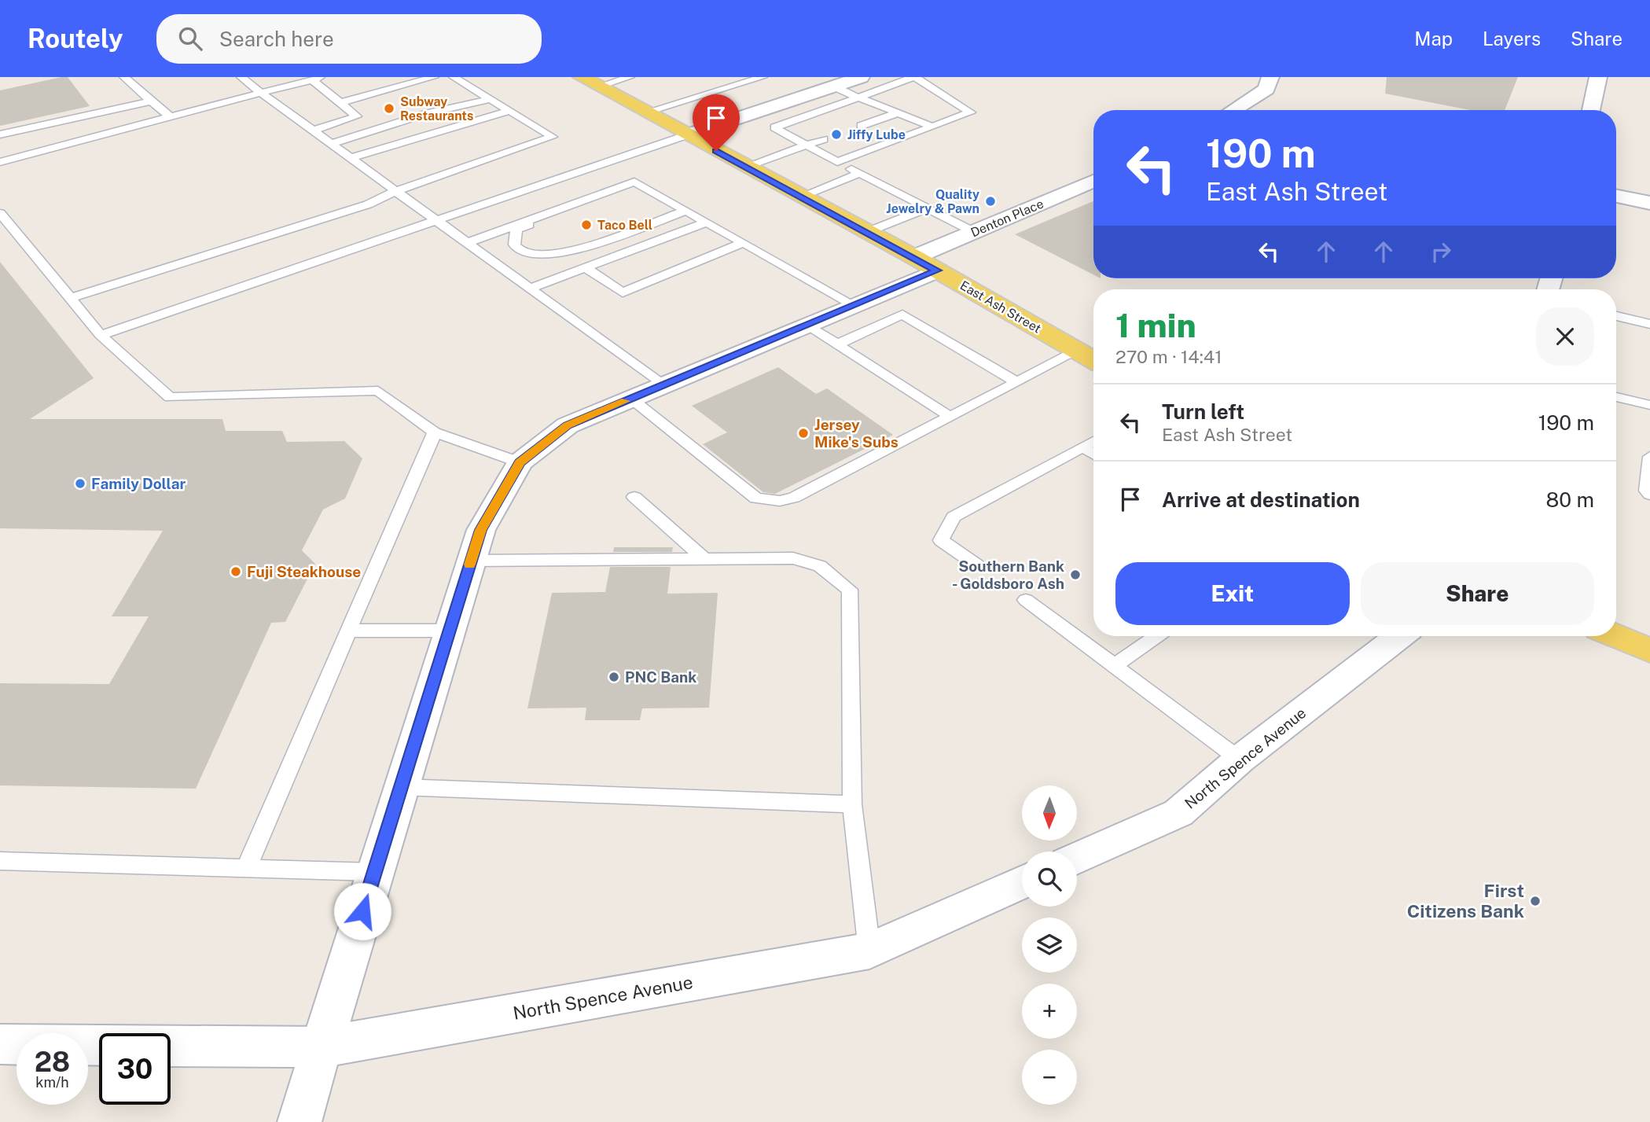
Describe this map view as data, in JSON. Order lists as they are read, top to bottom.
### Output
{
  "streets": {
    "main road": ["East Ash Street"],
    "street": ["Denton Place", "North Spence Avenue"]
  },
  "crossings": [
    ["Denton Place", "East Ash Street"]
  ],
  "places": [
    "Subway Restaurants",
    "Jiffy Lube",
    "Quality Jewelry & Pawn",
    "Taco Bell",
    "Jersey Mike's Subs",
    "Family Dollar",
    "Fuji Steakhouse",
    "Southern Bank - Goldsboro Ash",
    "PNC Bank",
    "First Citizens Bank"
  ],
  "north": "bottom",
  "page": {
    "header": "Routely",
    "search": "Search here",
    "nav": ["Map", "Layers", "Share"],
    "turn": ["190 m", "East Ash Street"],
    "heading": ["1 min", "270 m · 14:41"],
    "list": [
      {
        "name": "Turn left",
        "note": "East Ash Street",
        "value": "190 m"
      },
      {
        "name": "Arrive at destination",
        "value": "80 m"
      }
    ],
    "buttons": ["Exit", "Share"],
    "map_buttons": ["+", "−"],
    "speed": "28 km/h",
    "limit": "30"
  }
}
